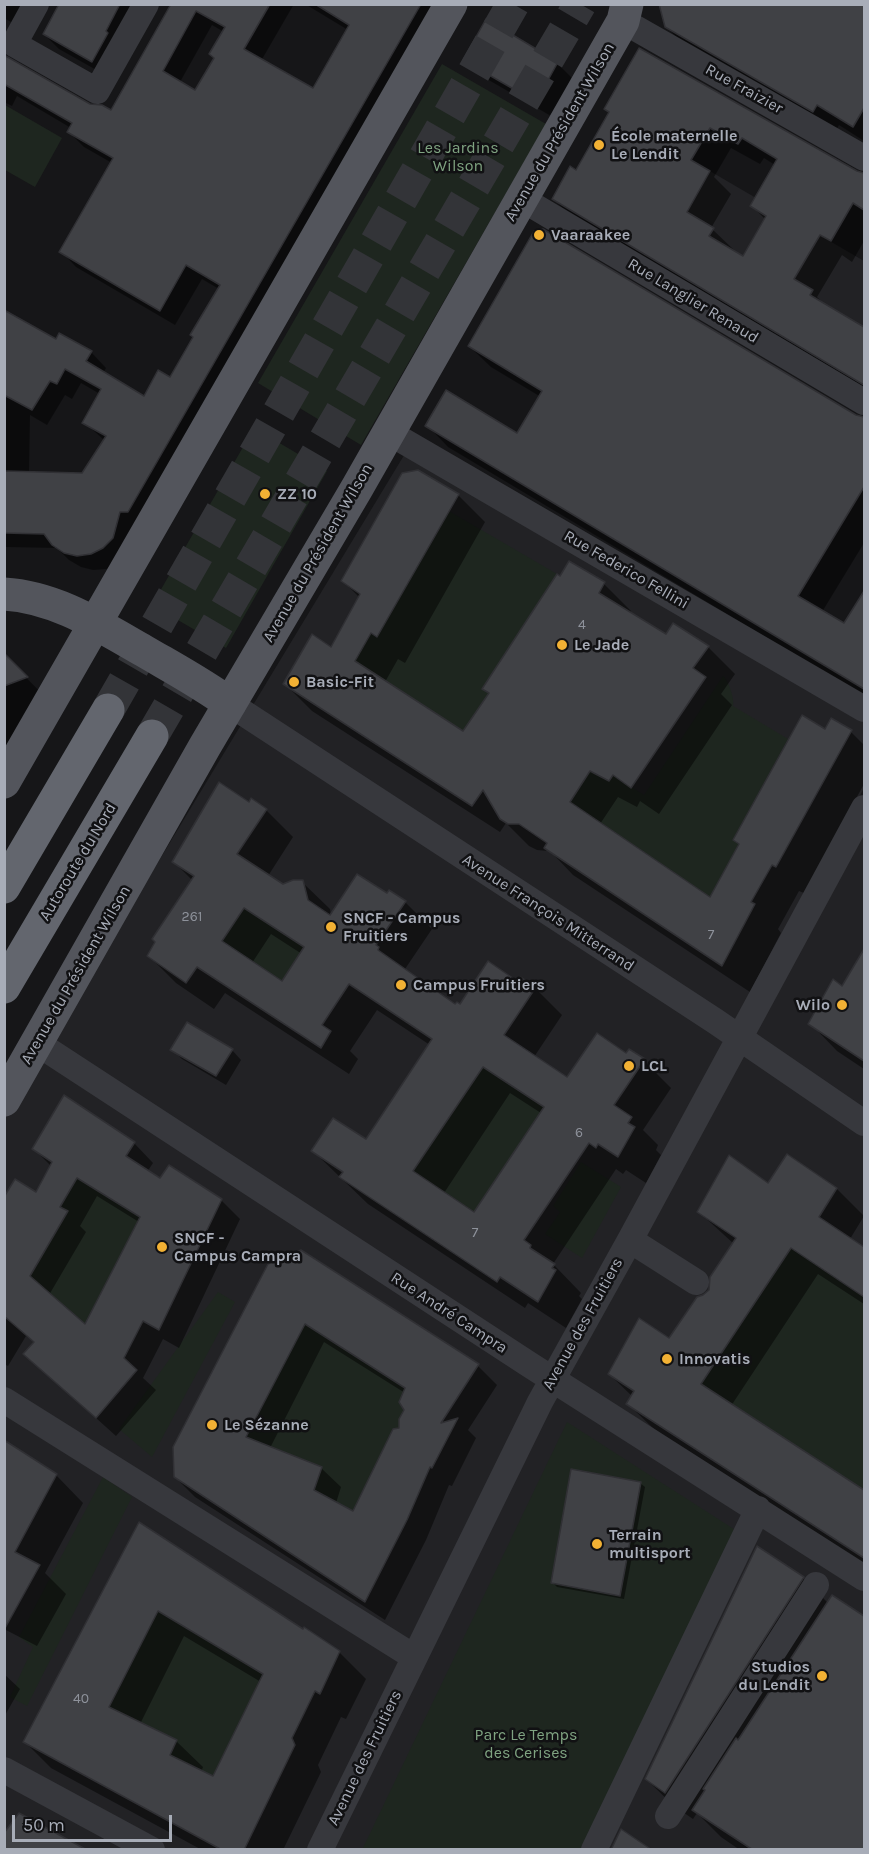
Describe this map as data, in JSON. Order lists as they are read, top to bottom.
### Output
{
  "streets": {
    "highway": ["Autoroute du Nord"],
    "main road": ["Avenue du Président Wilson"],
    "street": [
      "Rue Fraizier",
      "Rue Langlier Renaud",
      "Rue Federico Fellini",
      "Avenue François Mitterrand",
      "Rue André Campra",
      "Avenue des Fruitiers"
    ]
  },
  "crossings": [
    ["Rue Fraizier", "Avenue du Président Wilson"],
    ["Avenue du Président Wilson", "Rue Langlier Renaud"],
    ["Avenue du Président Wilson", "Rue Federico Fellini"],
    ["Avenue du Président Wilson", "Avenue François Mitterrand"],
    ["Avenue du Président Wilson", "Rue André Campra"],
    ["Avenue François Mitterrand", "Avenue des Fruitiers"],
    ["Rue André Campra", "Avenue des Fruitiers"]
  ],
  "parks": ["Les Jardins Wilson", "Parc Le Temps des Cerises"],
  "places": [
    "École maternelle Le Lendit",
    "Vaaraakee",
    "ZZ 10",
    "Le Jade",
    "Basic-Fit",
    "SNCF - Campus Fruitiers",
    "Campus Fruitiers",
    "Wilo",
    "LCL",
    "SNCF - Campus Campra",
    "Innovatis",
    "Le Sézanne",
    "Terrain multisport",
    "Studios du Lendit"
  ],
  "house_numbers": [
    "4",
    "261",
    "7",
    "6",
    "7",
    "40"
  ],
  "scale_bar": "50 m"
}
